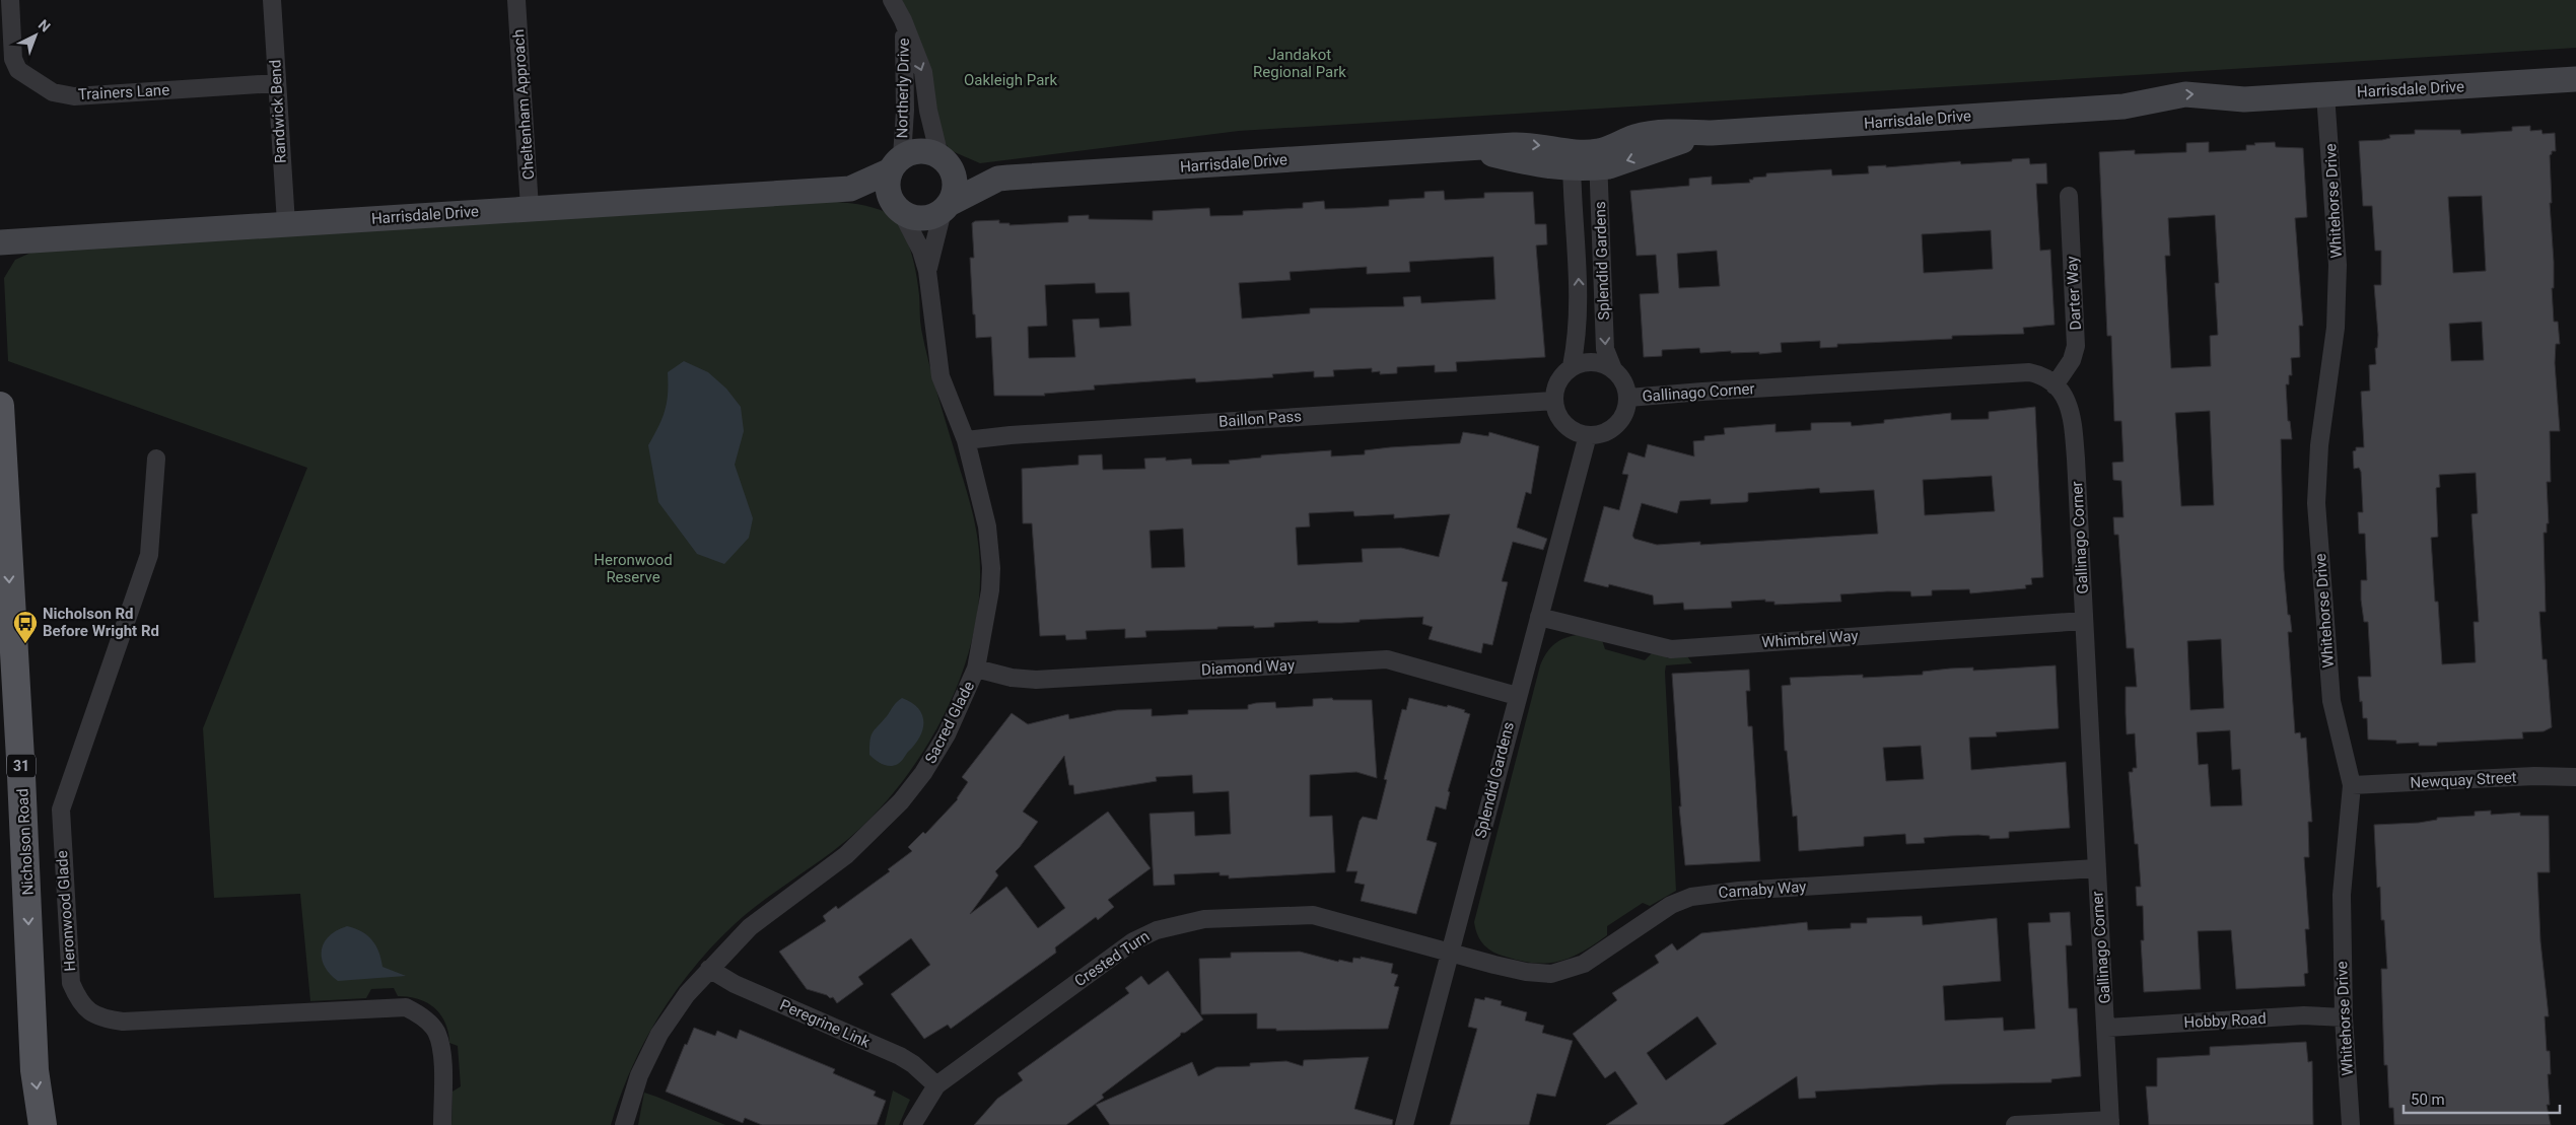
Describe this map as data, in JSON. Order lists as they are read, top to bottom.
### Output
{
  "streets": {
    "main road": ["31", "Nicholson Road"],
    "street": [
      "Northerly Drive",
      "Harrisdale Drive",
      "Trainers Lane",
      "Cheltenham Approach",
      "Randwick Bend",
      "Whitehorse Drive",
      "Splendid Gardens",
      "Darter Way",
      "Gallinago Corner",
      "Baillon Pass",
      "Whimbrel Way",
      "Diamond Way",
      "Sacred Glade",
      "Newquay Street",
      "Carnaby Way",
      "Heronwood Glade",
      "Crested Turn",
      "Hobby Road",
      "Peregrine Link"
    ]
  },
  "crossings": [
    ["Northerly Drive", "Harrisdale Drive"],
    ["Northerly Drive", "Sacred Glade"],
    ["Harrisdale Drive", "Cheltenham Approach"],
    ["Harrisdale Drive", "Randwick Bend"],
    ["Harrisdale Drive", "Whitehorse Drive"],
    ["Harrisdale Drive", "Splendid Gardens"],
    ["Harrisdale Drive", "Sacred Glade"],
    ["Trainers Lane", "Randwick Bend"],
    ["Whitehorse Drive", "Newquay Street"],
    ["Whitehorse Drive", "Hobby Road"],
    ["Splendid Gardens", "Gallinago Corner"],
    ["Splendid Gardens", "Baillon Pass"],
    ["Splendid Gardens", "Whimbrel Way"],
    ["Splendid Gardens", "Diamond Way"],
    ["Splendid Gardens", "Carnaby Way"],
    ["Splendid Gardens", "Crested Turn"],
    ["Darter Way", "Gallinago Corner"],
    ["Gallinago Corner", "Baillon Pass"],
    ["Gallinago Corner", "Whimbrel Way"],
    ["Gallinago Corner", "Carnaby Way"],
    ["Gallinago Corner", "Hobby Road"],
    ["Baillon Pass", "Sacred Glade"],
    ["Diamond Way", "Sacred Glade"],
    ["Sacred Glade", "Peregrine Link"],
    ["Carnaby Way", "Crested Turn"],
    ["Crested Turn", "Peregrine Link"]
  ],
  "one_way": ["Nicholson Road"],
  "parks": ["Jandakot Regional Park", "Oakleigh Park", "Heronwood Reserve"],
  "places": {
    "bus stop": ["Nicholson Rd Before Wright Rd"]
  },
  "scale_bar": "50 m",
  "north": "top right"
}
